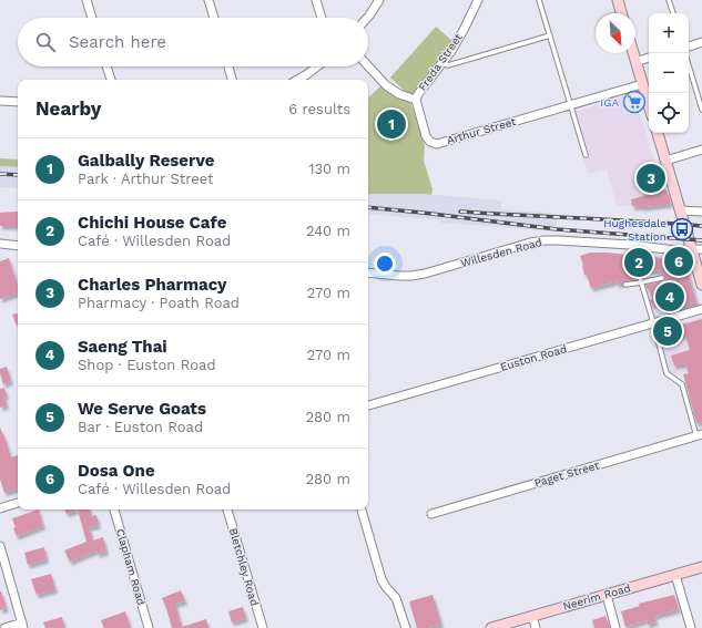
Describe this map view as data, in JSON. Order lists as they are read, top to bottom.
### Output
{
  "streets": {
    "street": [
      "Freda Street",
      "Arthur Street",
      "Willesden Road",
      "Euston Road",
      "Paget Street",
      "Clapham Road",
      "Bletchley Road",
      "Neerim Road"
    ]
  },
  "crossings": [
    ["Freda Street", "Arthur Street"]
  ],
  "places": {
    "supermarket": ["IGA"],
    "bus stop": ["Hughesdale Station"]
  },
  "north": "bottom right",
  "page": {
    "map_buttons": ["+", "−"],
    "search": "Search here",
    "heading": ["Nearby", "6 results"],
    "pins": [
      "1",
      "3",
      "6",
      "2",
      "4",
      "5"
    ],
    "list": [
      {
        "mark": "1",
        "name": "Galbally Reserve",
        "note": "Park · Arthur Street",
        "value": "130 m"
      },
      {
        "mark": "2",
        "name": "Chichi House Cafe",
        "note": "Café · Willesden Road",
        "value": "240 m"
      },
      {
        "mark": "3",
        "name": "Charles Pharmacy",
        "note": "Pharmacy · Poath Road",
        "value": "270 m"
      },
      {
        "mark": "4",
        "name": "Saeng Thai",
        "note": "Shop · Euston Road",
        "value": "270 m"
      },
      {
        "mark": "5",
        "name": "We Serve Goats",
        "note": "Bar · Euston Road",
        "value": "280 m"
      },
      {
        "mark": "6",
        "name": "Dosa One",
        "note": "Café · Willesden Road",
        "value": "280 m"
      }
    ]
  }
}
